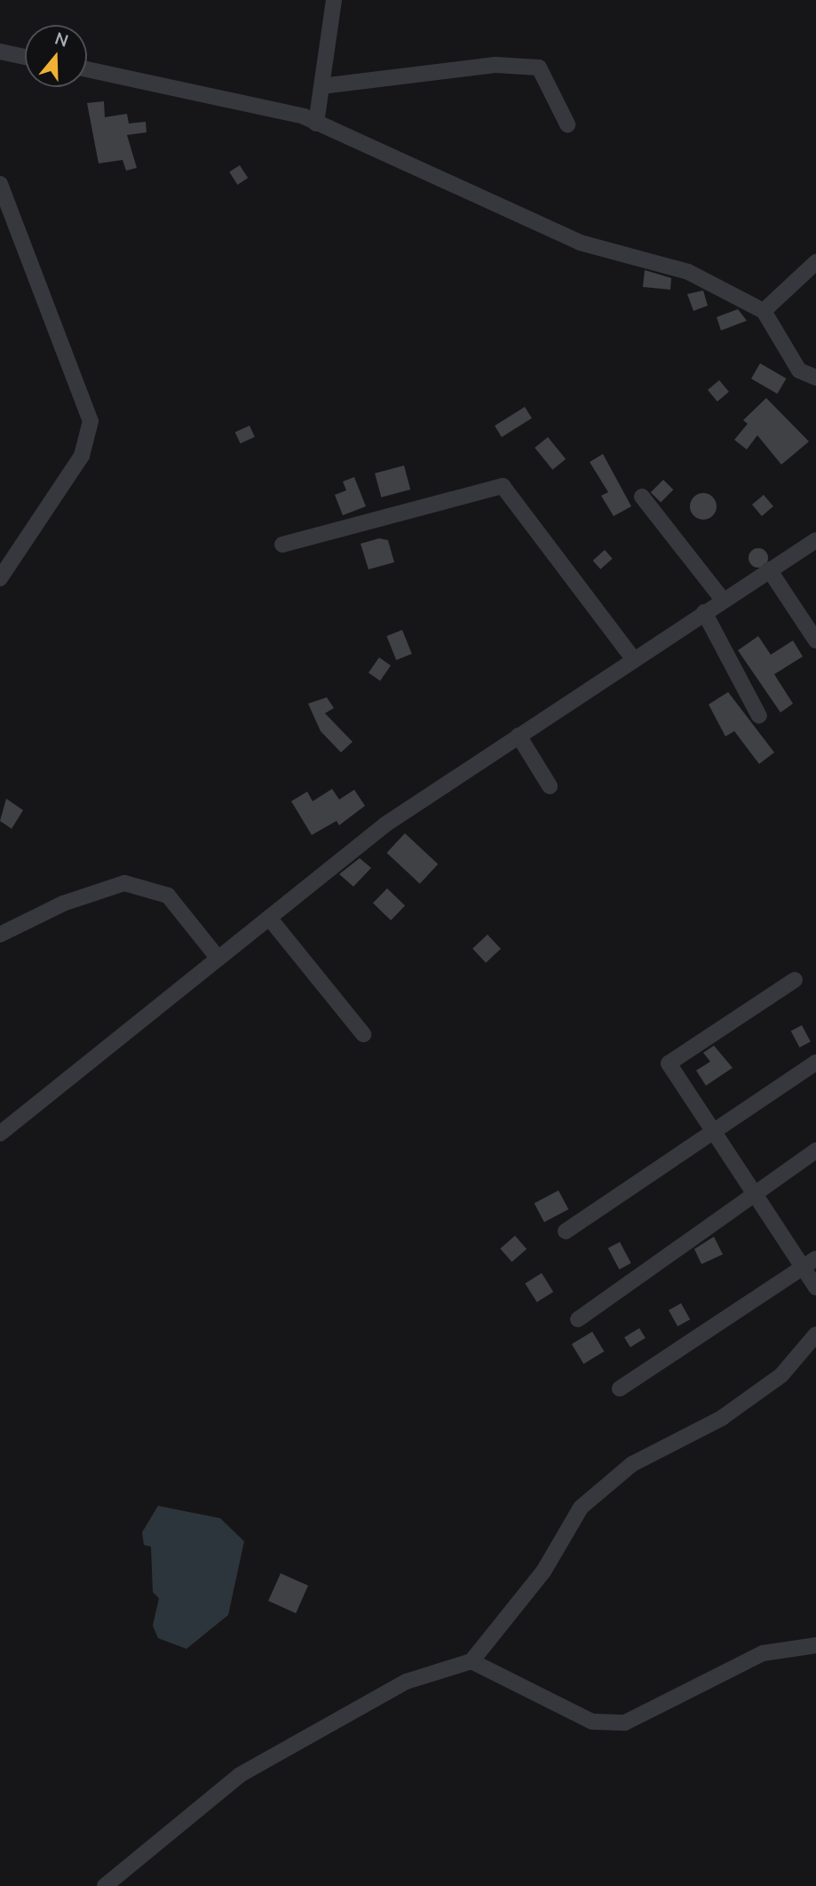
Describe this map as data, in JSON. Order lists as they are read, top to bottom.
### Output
{
  "north": "top"
}
